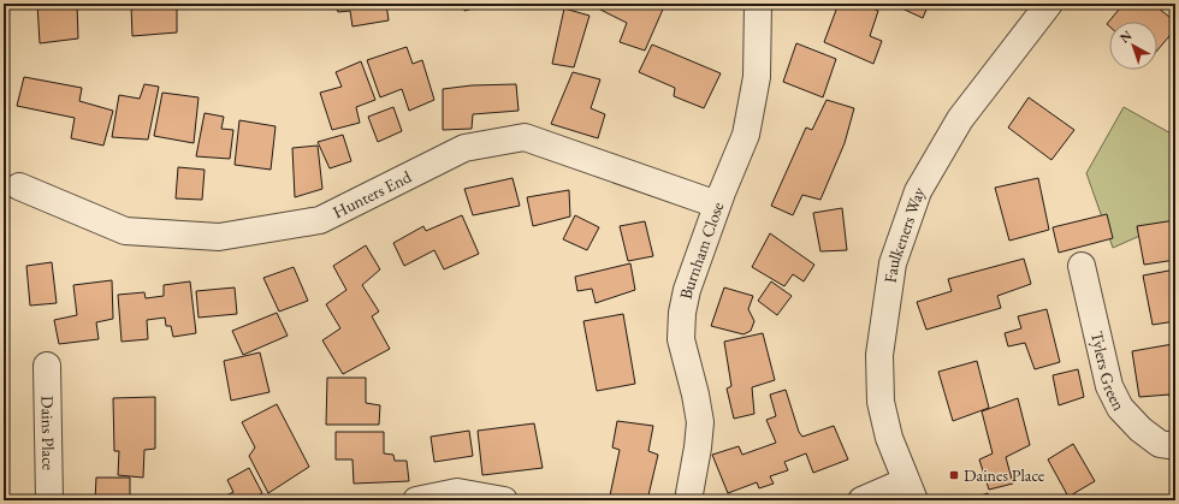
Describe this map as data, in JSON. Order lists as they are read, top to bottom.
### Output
{
  "streets": {
    "street": [
      "Hunters End",
      "Faulkeners Way",
      "Burnham Close",
      "Tylers Green",
      "Dains Place"
    ]
  },
  "crossings": [
    ["Hunters End", "Burnham Close"]
  ],
  "places": {
    "transit": ["Daines Place"]
  },
  "north": "top left"
}
